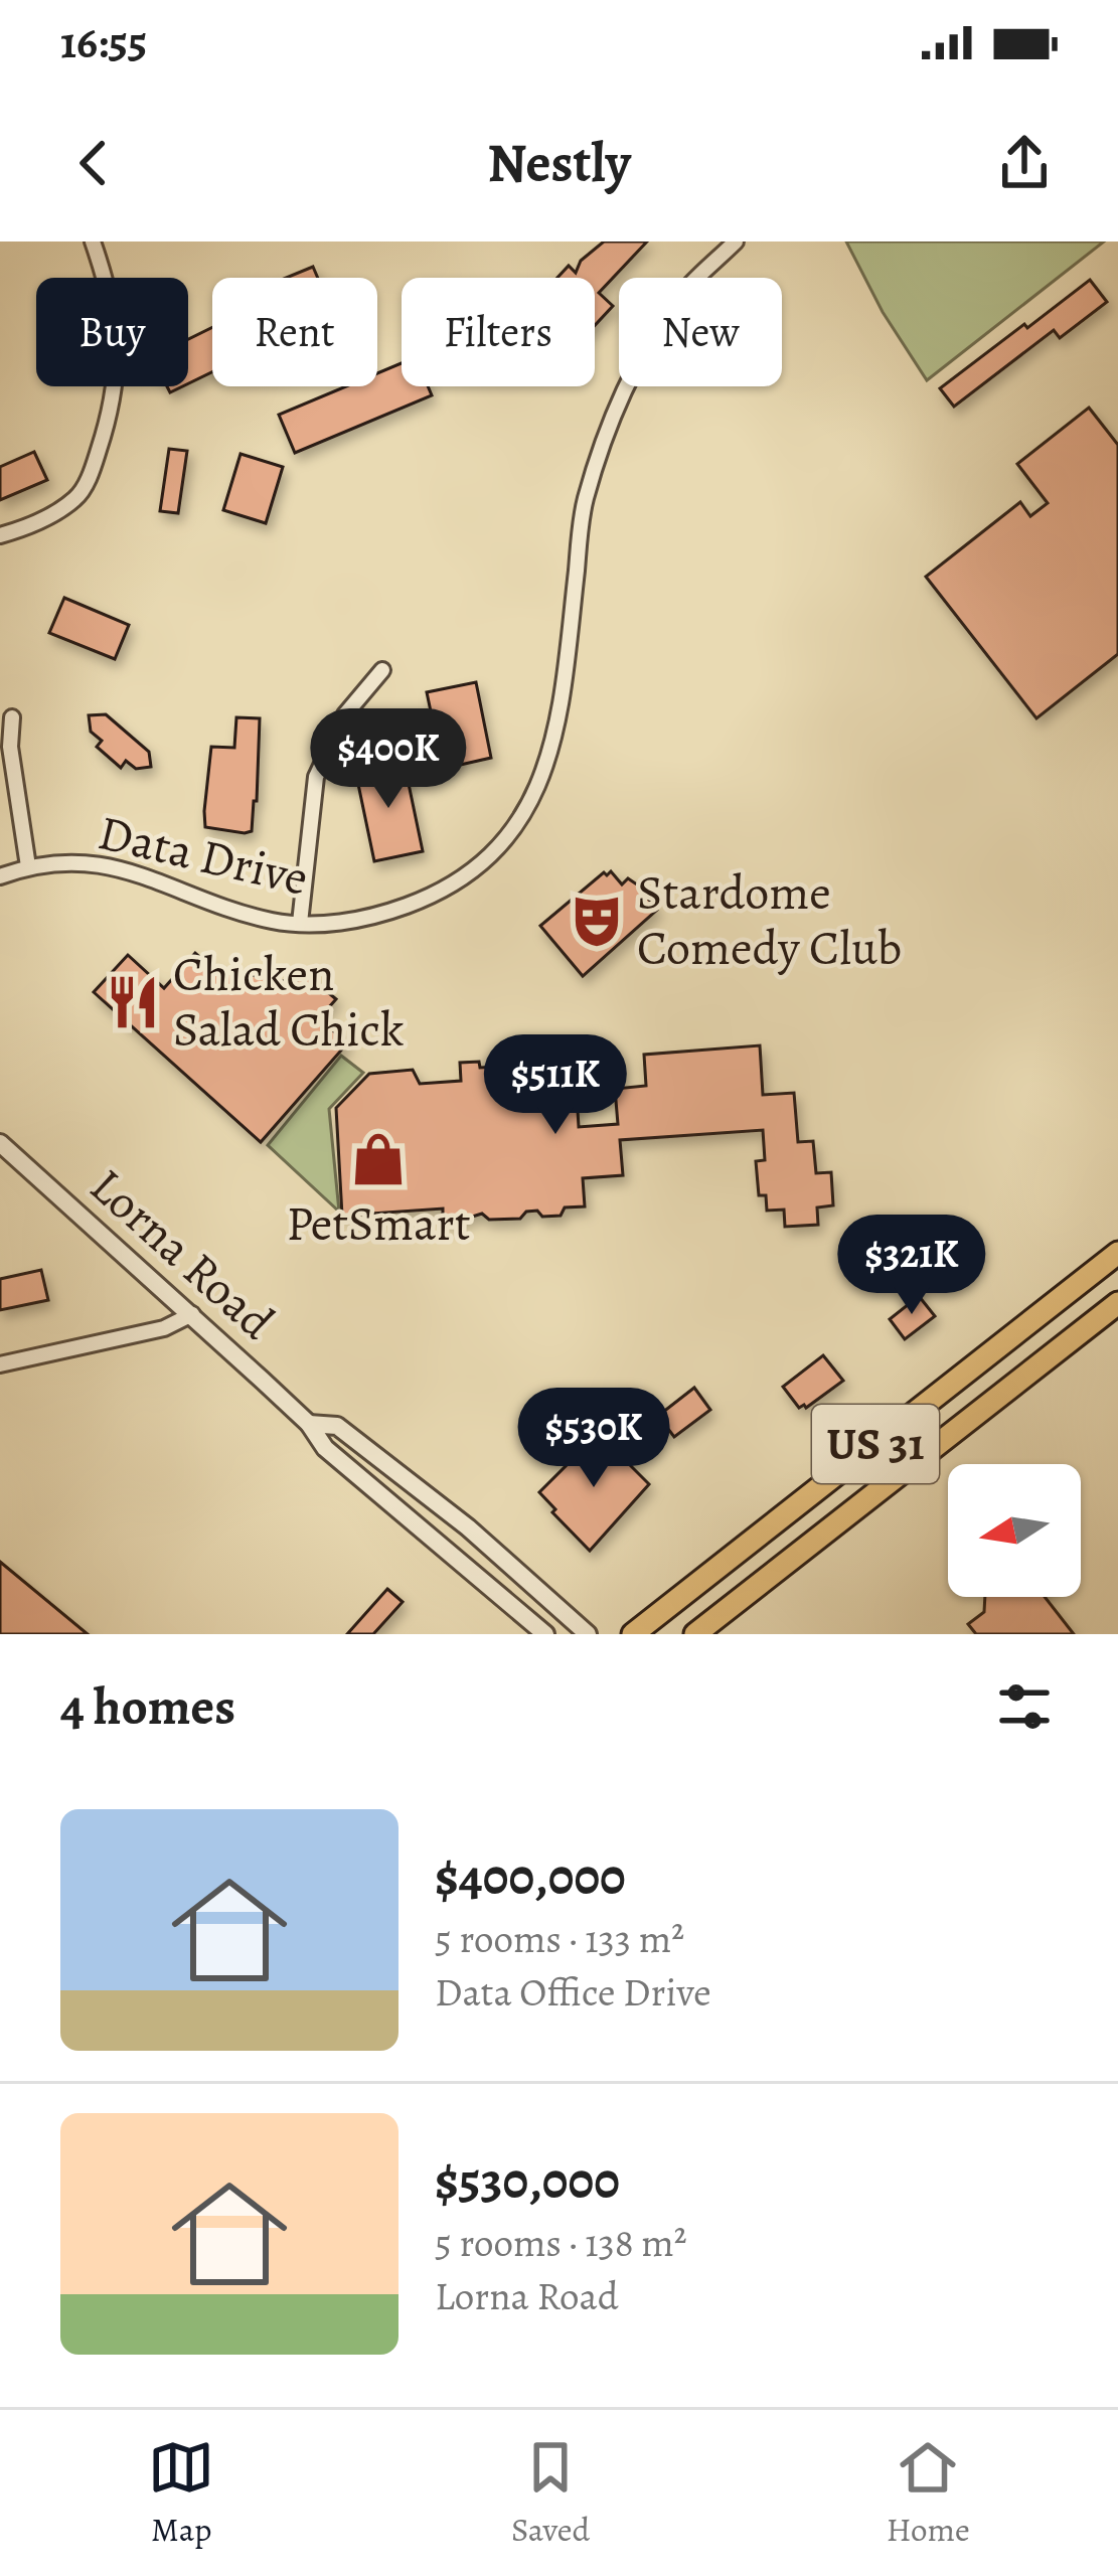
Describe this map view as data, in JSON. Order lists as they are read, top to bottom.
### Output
{
  "streets": {
    "main road": ["US 31"],
    "street": ["Data Drive", "Lorna Road"]
  },
  "places": {
    "theatre": ["Stardome Comedy Club"],
    "restaurant": ["Chicken Salad Chick"],
    "shop": ["PetSmart"]
  },
  "north": "left",
  "page": {
    "status": "16:55",
    "header": "Nestly",
    "chip": [
      "Buy",
      "Rent",
      "Filters",
      "New"
    ],
    "price": [
      "$400K",
      "$511K",
      "$321K",
      "$530K"
    ],
    "heading": "4 homes",
    "list": [
      {
        "name": "$400,000",
        "note": "5 rooms · 133 m² · Data Office Drive"
      },
      {
        "name": "$530,000",
        "note": "5 rooms · 138 m² · Lorna Road"
      }
    ],
    "tabs": ["Map", "Saved", "Home"]
  }
}
